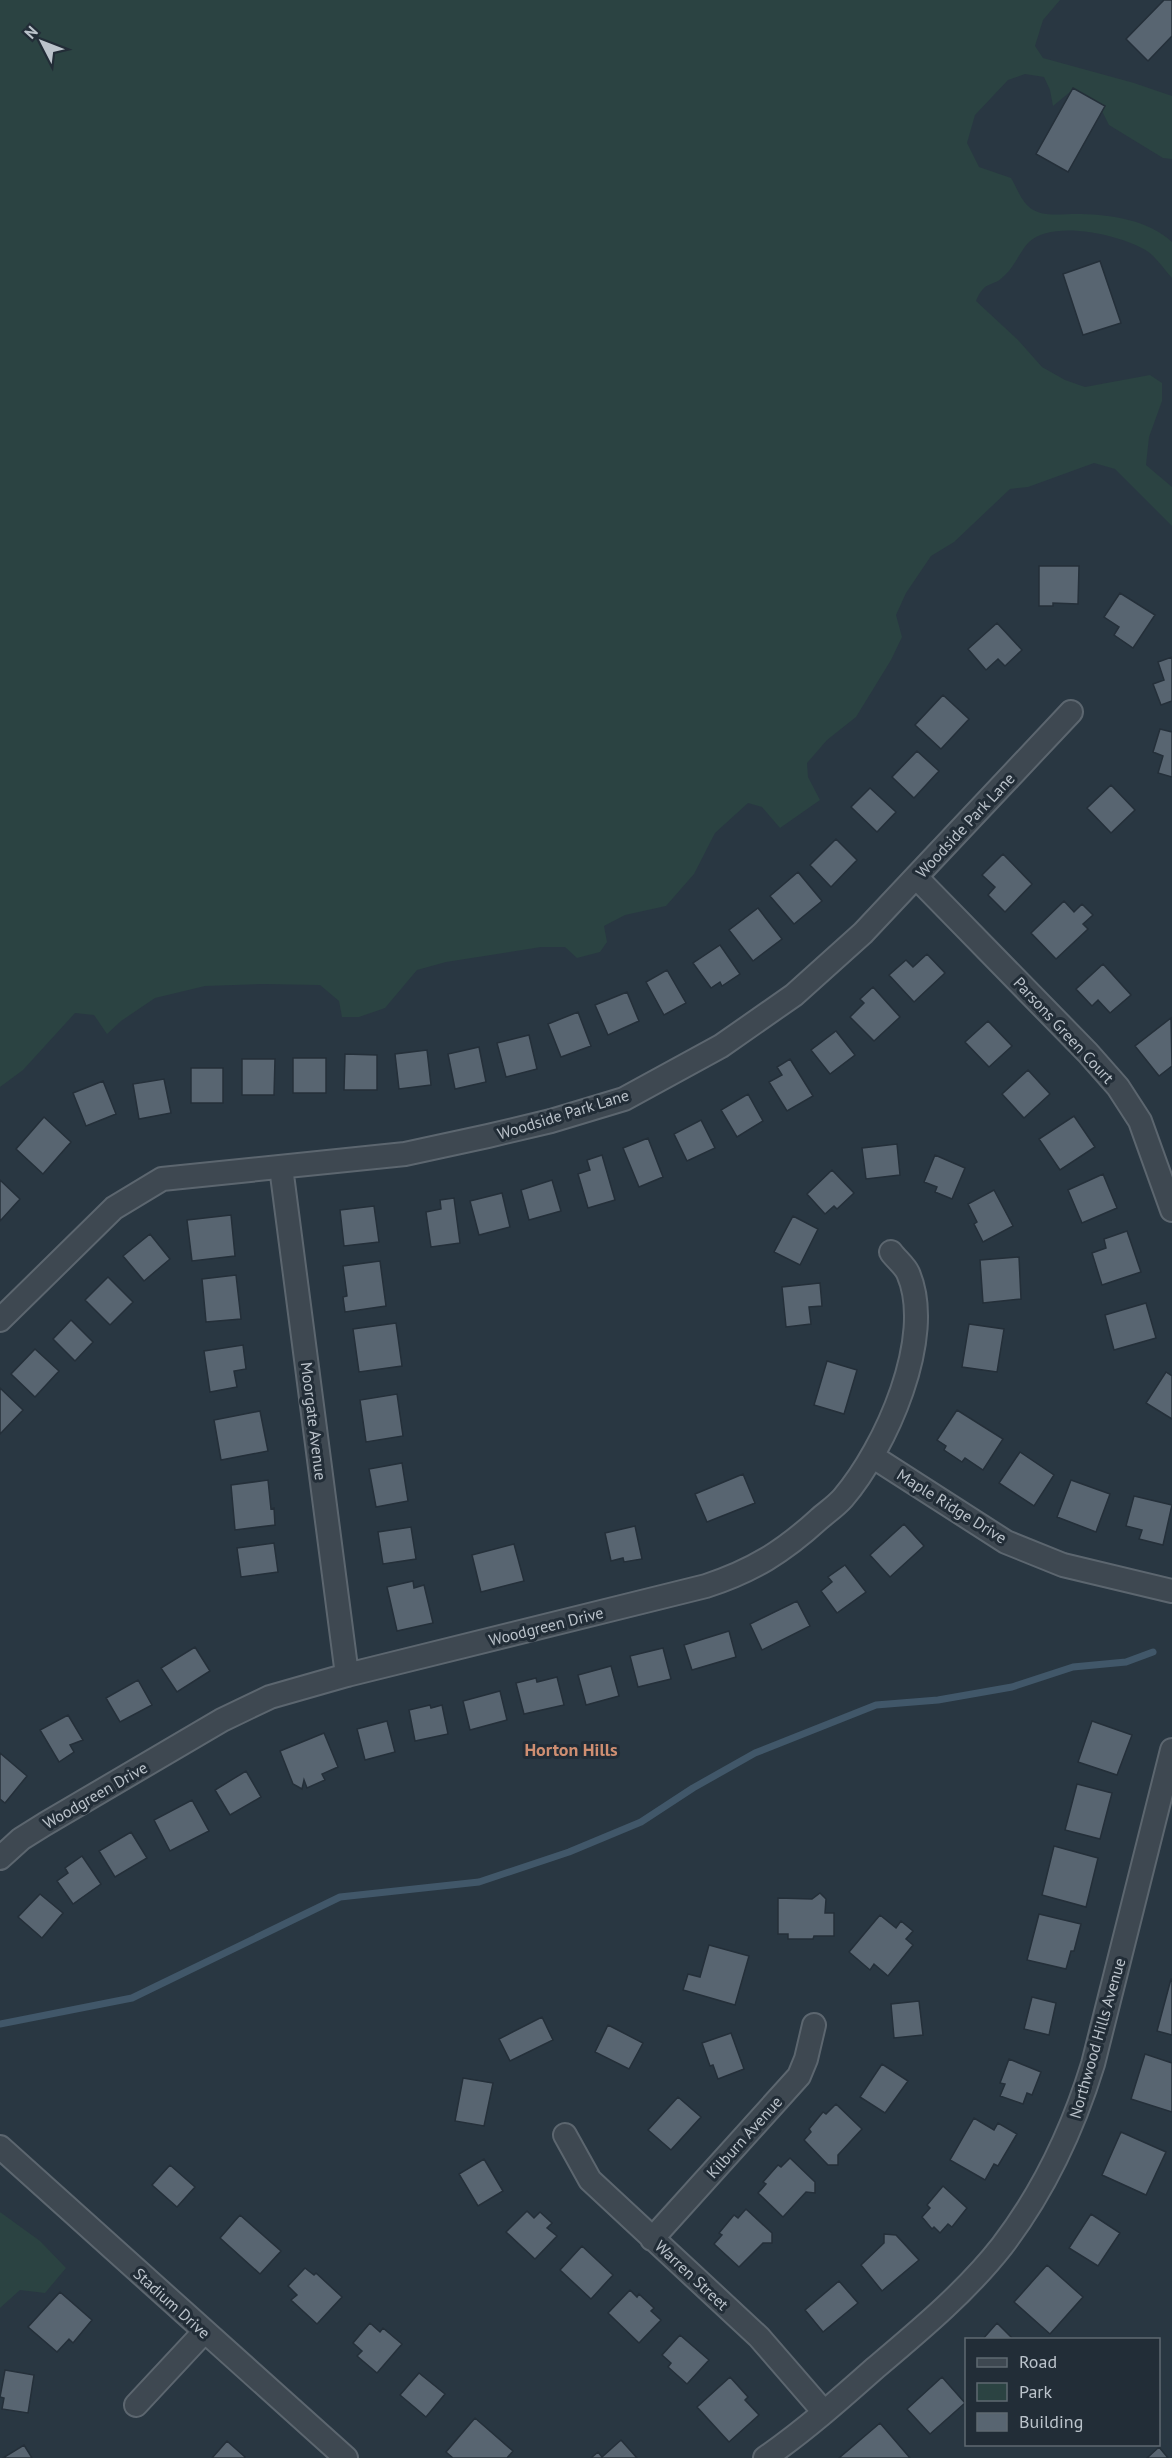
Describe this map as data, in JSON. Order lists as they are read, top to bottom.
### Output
{
  "streets": {
    "street": [
      "Woodside Park Lane",
      "Parsons Green Court",
      "Moorgate Avenue",
      "Maple Ridge Drive",
      "Woodgreen Drive",
      "Northwood Hills Avenue",
      "Kilburn Avenue",
      "Warren Street",
      "Stadium Drive"
    ]
  },
  "crossings": [
    ["Woodside Park Lane", "Parsons Green Court"],
    ["Woodside Park Lane", "Moorgate Avenue"],
    ["Moorgate Avenue", "Woodgreen Drive"],
    ["Maple Ridge Drive", "Woodgreen Drive"],
    ["Northwood Hills Avenue", "Warren Street"],
    ["Kilburn Avenue", "Warren Street"]
  ],
  "districts": ["Horton Hills"],
  "legend": ["Road", "Park", "Building"],
  "north": "top left"
}
